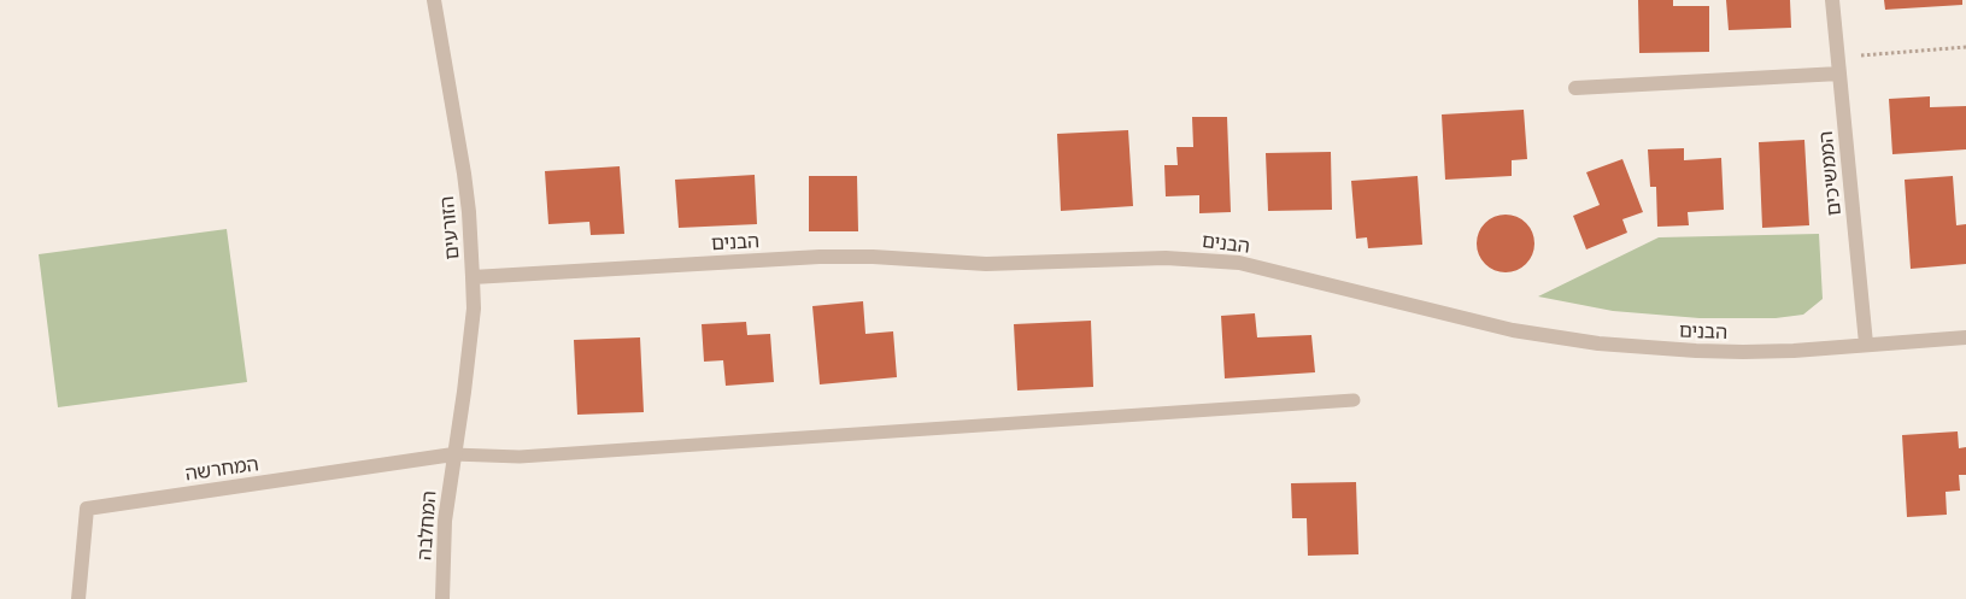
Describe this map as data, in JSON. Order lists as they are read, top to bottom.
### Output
{
  "streets": {
    "street": [
      "הממשיכים",
      "הזורעים",
      "הבנים",
      "המחרשה",
      "המחלבה"
    ]
  },
  "crossings": [
    ["הממשיכים", "הבנים"],
    ["הזורעים", "הבנים"],
    ["הזורעים", "המחרשה"],
    ["הזורעים", "המחלבה"],
    ["המחרשה", "המחלבה"]
  ]
}
